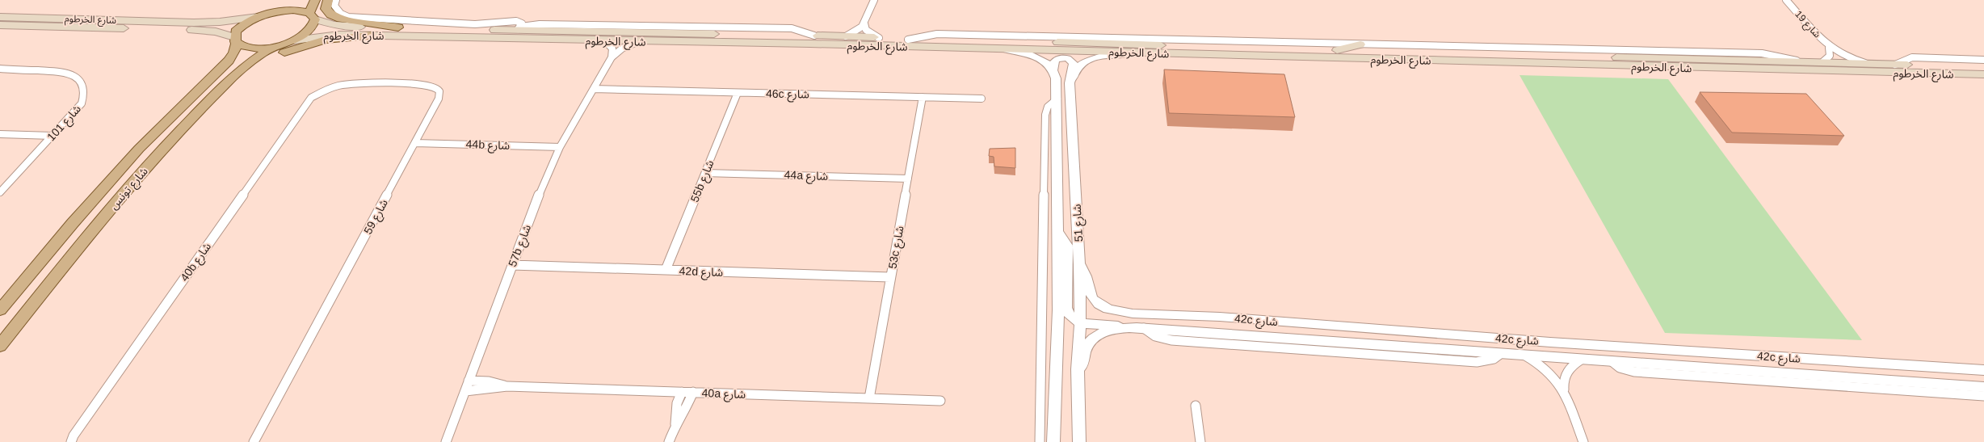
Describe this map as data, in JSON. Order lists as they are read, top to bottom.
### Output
{
  "streets": {
    "main road": ["شارع الخرطوم", "شارع تونس"],
    "street": [
      "شارع 19",
      "46c شارع",
      "شارع 101",
      "44b شارع",
      "44a شارع",
      "55b شارع",
      "شارع 59",
      "شارع 51",
      "57b شارع",
      "53c شارع",
      "40b شارع",
      "42d شارع",
      "42c شارع",
      "40a شارع"
    ]
  },
  "crossings": [
    ["شارع الخرطوم", "شارع 19"],
    ["شارع الخرطوم", "شارع تونس"],
    ["شارع الخرطوم", "57b شارع"],
    ["46c شارع", "55b شارع"],
    ["46c شارع", "57b شارع"],
    ["46c شارع", "53c شارع"],
    ["44b شارع", "شارع 59"],
    ["44b شارع", "57b شارع"],
    ["44a شارع", "55b شارع"],
    ["44a شارع", "53c شارع"],
    ["55b شارع", "42d شارع"],
    ["شارع 59", "40b شارع"],
    ["شارع 51", "42c شارع"],
    ["57b شارع", "42d شارع"],
    ["57b شارع", "40a شارع"],
    ["53c شارع", "42d شارع"],
    ["53c شارع", "40a شارع"]
  ]
}
